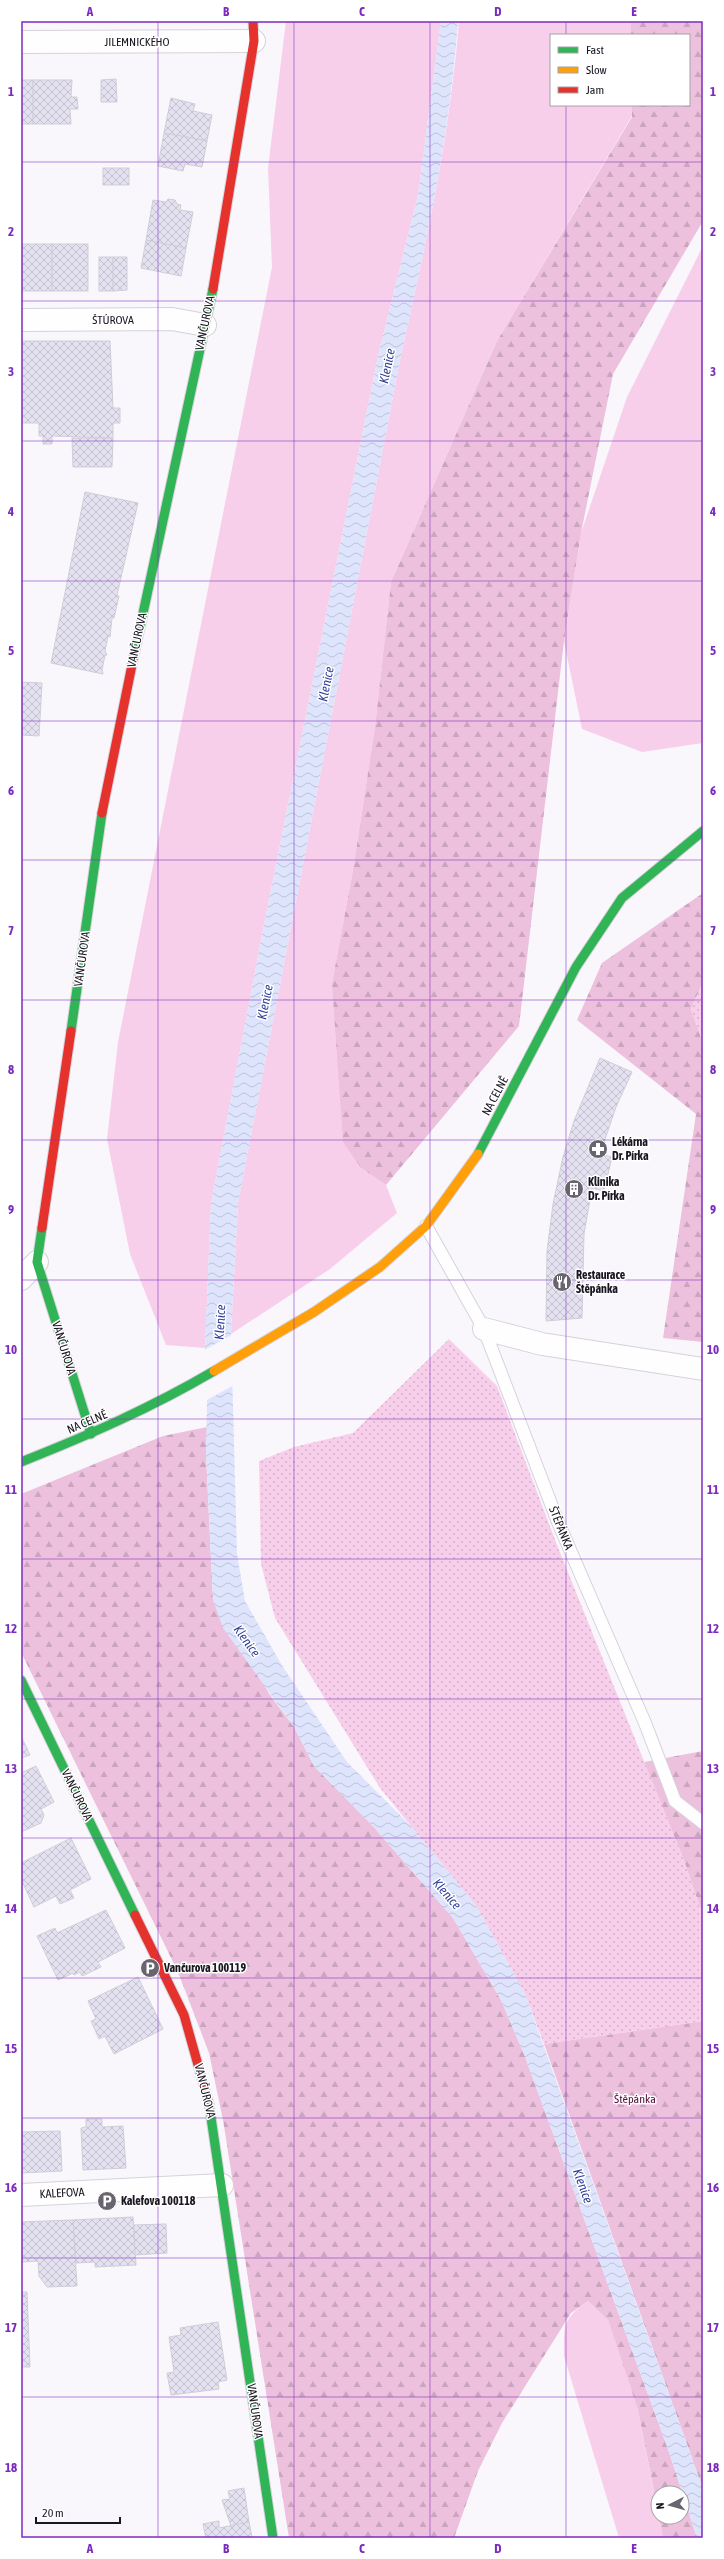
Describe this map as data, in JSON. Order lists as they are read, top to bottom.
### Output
{
  "streets": {
    "street": [
      "JILEMNICKÉHO",
      "ŠTÚROVA",
      "VANČUROVA",
      "NA CELNĚ",
      "KALEFOVA"
    ],
    "lane": ["ŠTĚPÁNKA"]
  },
  "crossings": [
    ["JILEMNICKÉHO", "VANČUROVA"],
    ["ŠTÚROVA", "VANČUROVA"],
    ["VANČUROVA", "NA CELNĚ"],
    ["VANČUROVA", "KALEFOVA"],
    ["NA CELNĚ", "ŠTĚPÁNKA"]
  ],
  "water": ["Klenice"],
  "parks": ["Štěpánka"],
  "places": {
    "pharmacy": ["Lékárna Dr. Pírka"],
    "building": ["Klinika Dr. Pírka"],
    "restaurant": ["Restaurace Štěpánka"],
    "parking": ["Vančurova 100119", "Kalefova 100118"]
  },
  "legend": ["Fast", "Slow", "Jam"],
  "scale_bar": "20 m",
  "north": "left",
  "grid": {
    "columns": [
      "A",
      "B",
      "C",
      "D",
      "E"
    ],
    "rows": [
      "1",
      "2",
      "3",
      "4",
      "5",
      "6",
      "7",
      "8",
      "9",
      "10",
      "11",
      "12",
      "13",
      "14",
      "15",
      "16",
      "17",
      "18"
    ]
  }
}
